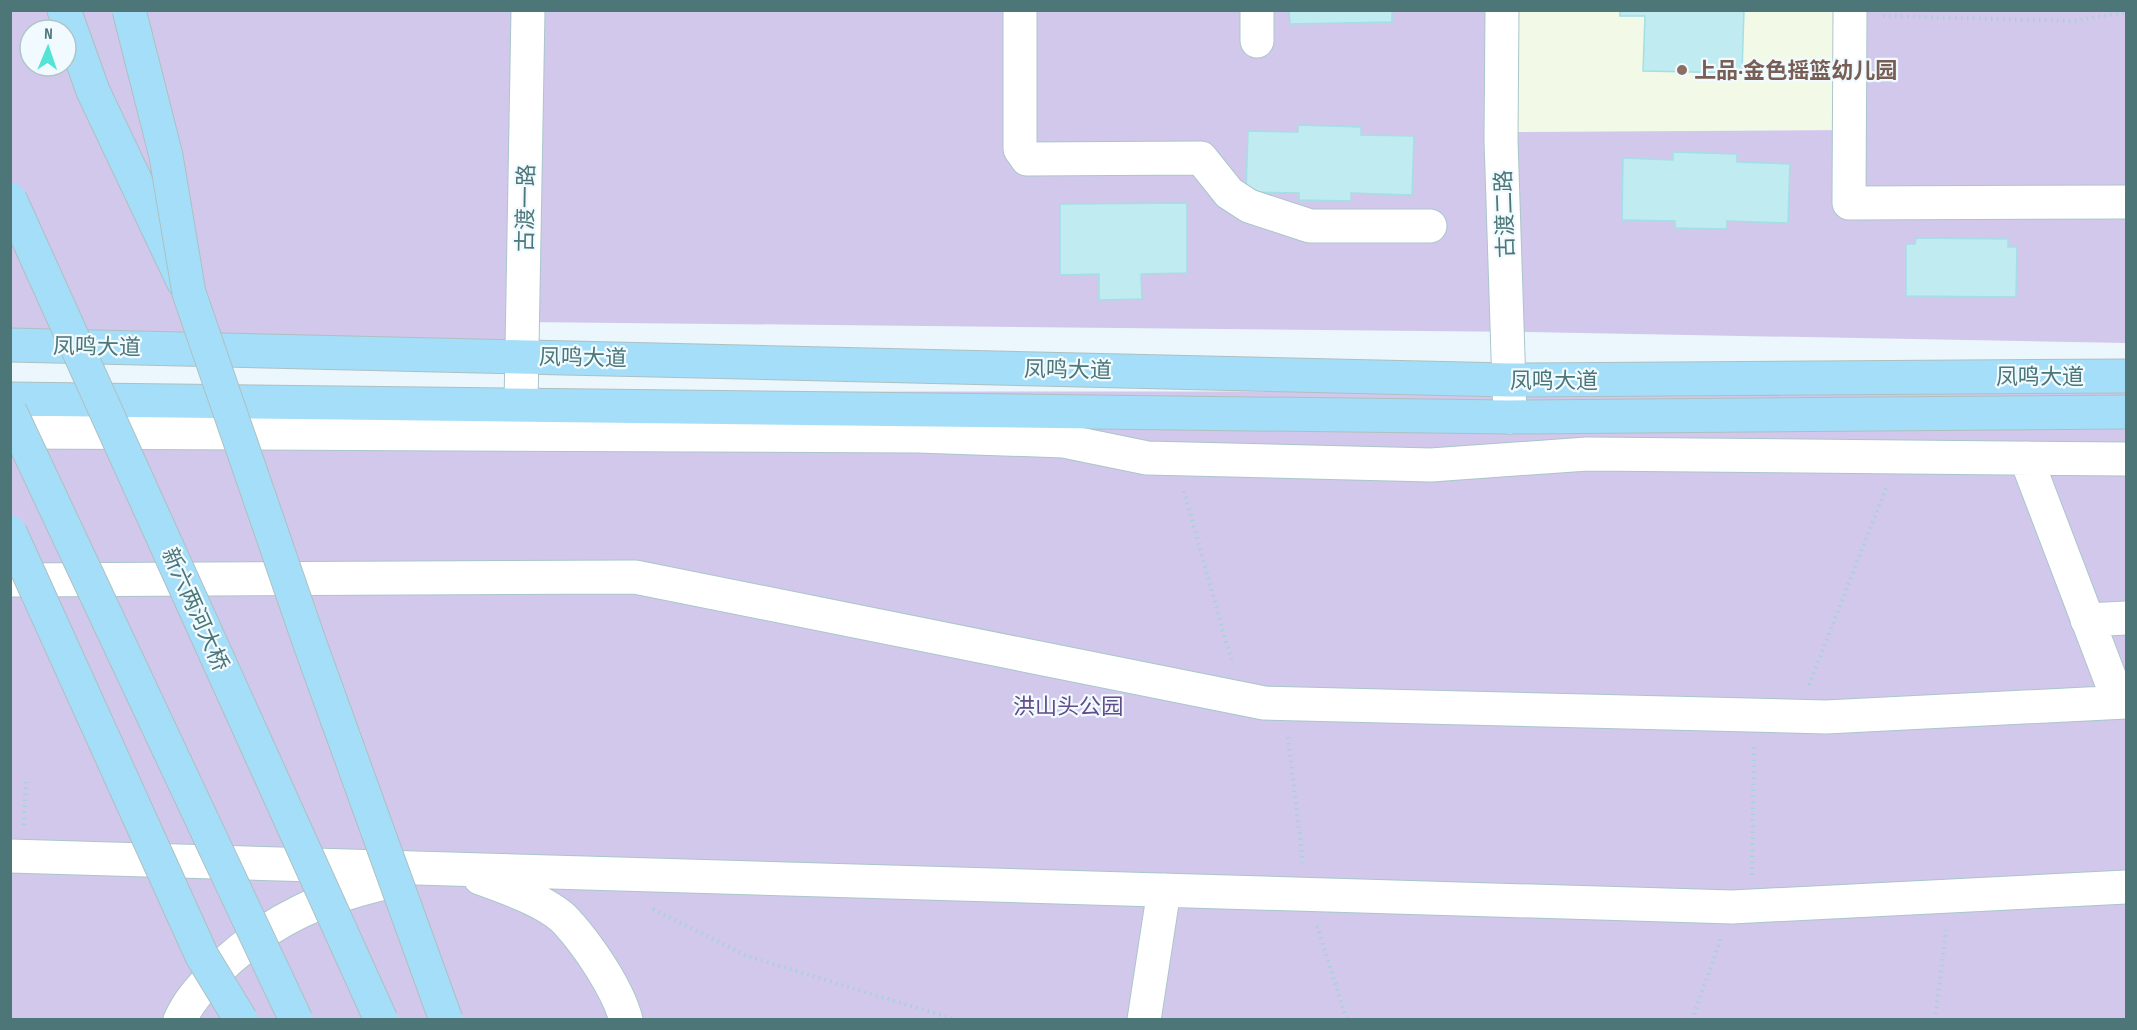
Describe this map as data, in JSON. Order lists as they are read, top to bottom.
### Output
{
  "streets": {
    "main road": ["凤鸣大道", "新六两河大桥"],
    "street": ["古渡一路", "古渡二路"]
  },
  "crossings": [
    ["古渡一路", "凤鸣大道"],
    ["古渡二路", "凤鸣大道"]
  ],
  "parks": ["洪山头公园"],
  "places": ["上品·金色摇篮幼儿园"],
  "north": "top"
}
